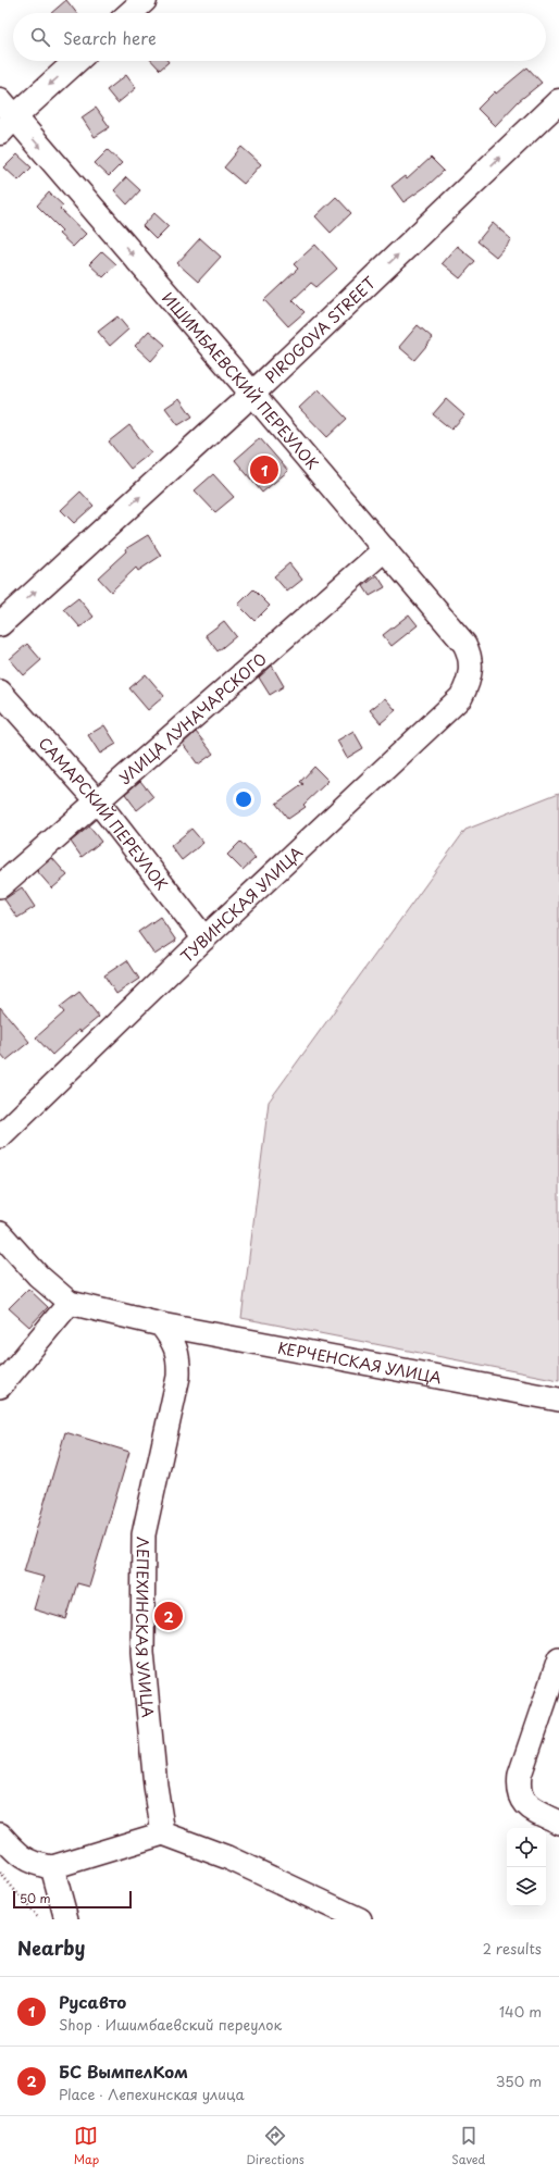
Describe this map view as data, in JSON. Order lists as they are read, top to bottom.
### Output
{
  "streets": {
    "main road": ["PIROGOVA STREET", "ИШИМБАЕВСКИЙ ПЕРЕУЛОК"],
    "street": [
      "УЛИЦА ЛУНАЧАРСКОГО",
      "САМАРСКИЙ ПЕРЕУЛОК",
      "ТУВИНСКАЯ УЛИЦА",
      "КЕРЧЕНСКАЯ УЛИЦА",
      "ЛЕПЕХИНСКАЯ УЛИЦА"
    ]
  },
  "crossings": [
    ["PIROGOVA STREET", "ИШИМБАЕВСКИЙ ПЕРЕУЛОК"],
    ["ИШИМБАЕВСКИЙ ПЕРЕУЛОК", "УЛИЦА ЛУНАЧАРСКОГО"],
    ["ИШИМБАЕВСКИЙ ПЕРЕУЛОК", "ТУВИНСКАЯ УЛИЦА"],
    ["УЛИЦА ЛУНАЧАРСКОГО", "САМАРСКИЙ ПЕРЕУЛОК"],
    ["САМАРСКИЙ ПЕРЕУЛОК", "ТУВИНСКАЯ УЛИЦА"],
    ["КЕРЧЕНСКАЯ УЛИЦА", "ЛЕПЕХИНСКАЯ УЛИЦА"]
  ],
  "one_way": ["PIROGOVA STREET", "ИШИМБАЕВСКИЙ ПЕРЕУЛОК"],
  "scale_bar": "50 m",
  "page": {
    "search": "Search here",
    "pins": ["1", "2"],
    "scale": "50 m",
    "heading": ["Nearby", "2 results"],
    "list": [
      {
        "mark": "1",
        "name": "Русавто",
        "note": "Shop · Ишимбаевский переулок",
        "value": "140 m"
      },
      {
        "mark": "2",
        "name": "БС ВымпелКом",
        "note": "Place · Лепехинская улица",
        "value": "350 m"
      }
    ],
    "nav": ["Map", "Directions", "Saved"]
  }
}
